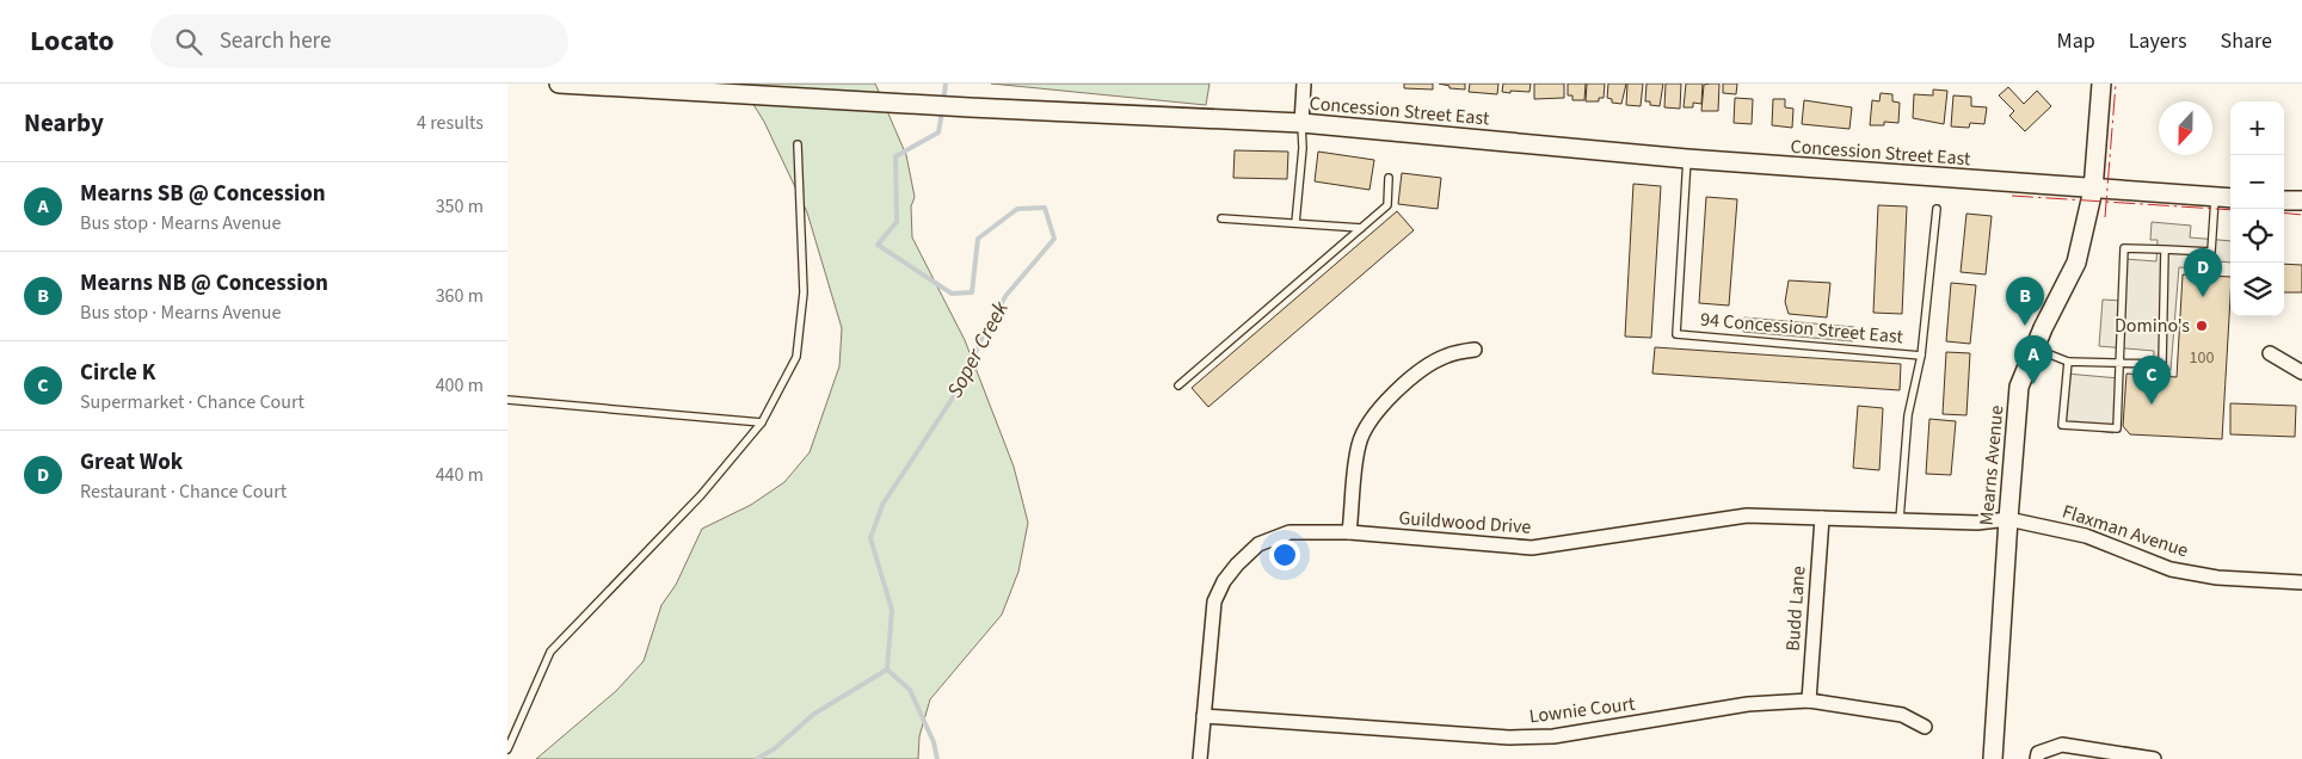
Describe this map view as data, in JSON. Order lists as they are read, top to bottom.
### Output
{
  "streets": {
    "street": [
      "Concession Street East",
      "Mearns Avenue",
      "Guildwood Drive",
      "Flaxman Avenue",
      "Budd Lane",
      "Lownie Court"
    ],
    "lane": ["94 Concession Street East"]
  },
  "crossings": [
    ["Concession Street East", "94 Concession Street East"],
    ["Concession Street East", "Mearns Avenue"],
    ["94 Concession Street East", "Guildwood Drive"],
    ["Mearns Avenue", "Guildwood Drive"],
    ["Mearns Avenue", "Flaxman Avenue"],
    ["Guildwood Drive", "Flaxman Avenue"],
    ["Guildwood Drive", "Budd Lane"],
    ["Guildwood Drive", "Lownie Court"],
    ["Budd Lane", "Lownie Court"]
  ],
  "water": ["Soper Creek"],
  "places": ["Domino's"],
  "house_numbers": ["100"],
  "north": "bottom",
  "page": {
    "header": "Locato",
    "search": "Search here",
    "nav": ["Map", "Layers", "Share"],
    "heading": ["Nearby", "4 results"],
    "map_buttons": ["+", "−"],
    "list": [
      {
        "mark": "A",
        "name": "Mearns SB @ Concession",
        "note": "Bus stop · Mearns Avenue",
        "value": "350 m"
      },
      {
        "mark": "B",
        "name": "Mearns NB @ Concession",
        "note": "Bus stop · Mearns Avenue",
        "value": "360 m"
      },
      {
        "mark": "C",
        "name": "Circle K",
        "note": "Supermarket · Chance Court",
        "value": "400 m"
      },
      {
        "mark": "D",
        "name": "Great Wok",
        "note": "Restaurant · Chance Court",
        "value": "440 m"
      }
    ],
    "pins": [
      "D",
      "B",
      "A",
      "C"
    ]
  }
}
